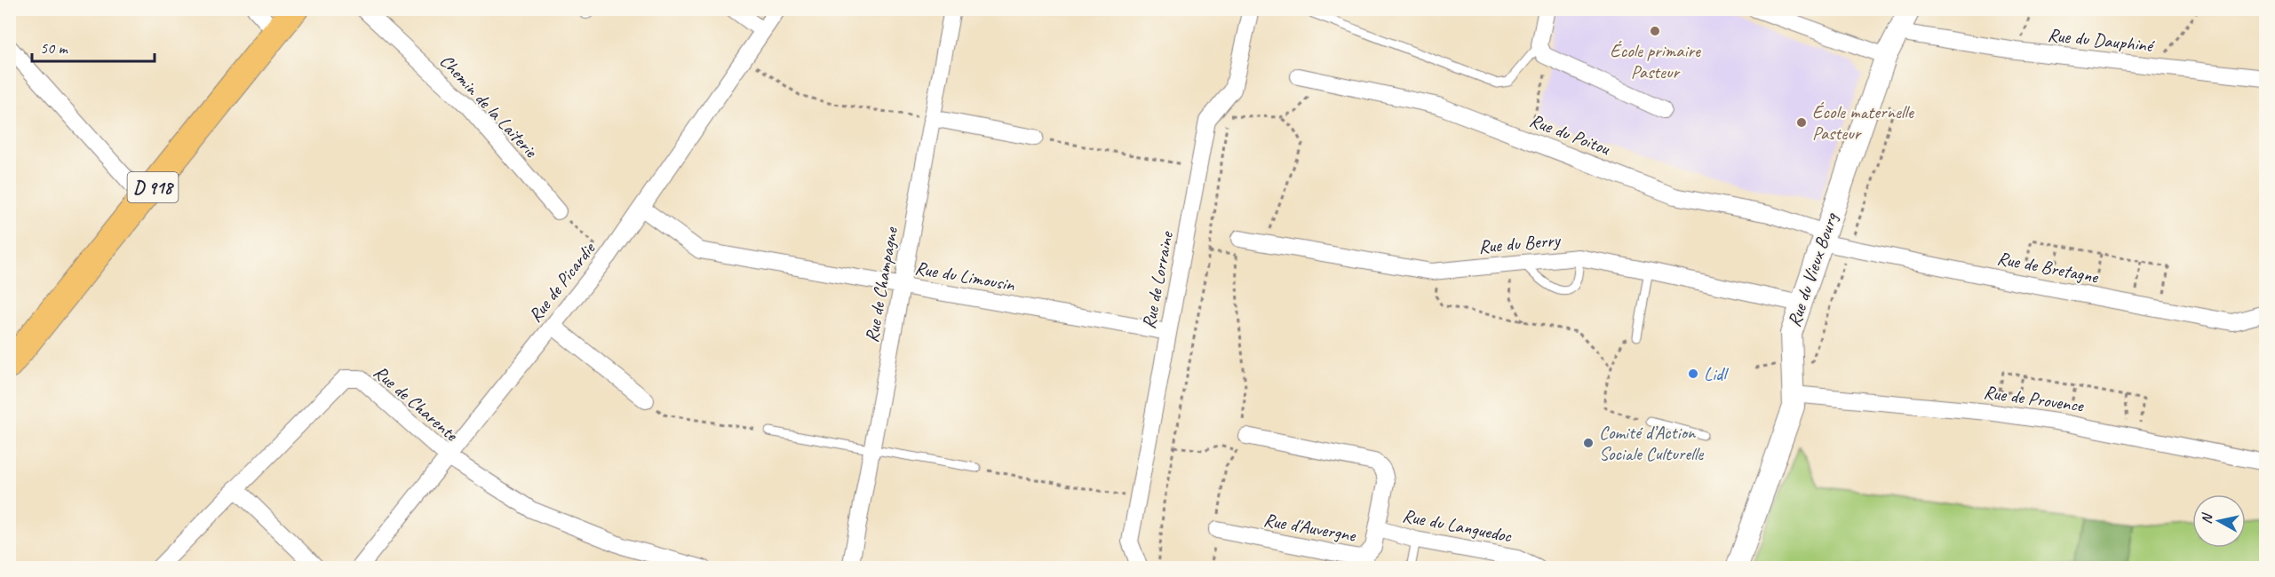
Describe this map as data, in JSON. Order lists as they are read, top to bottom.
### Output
{
  "streets": {
    "main road": ["D 918"],
    "street": [
      "Rue du Dauphiné",
      "Chemin de la Laiterie",
      "Rue du Poitou",
      "Rue du Berry",
      "Rue de Bretagne",
      "Rue du Vieux Bourg",
      "Rue du Limousin",
      "Rue de Lorraine",
      "Rue de Picardie",
      "Rue de Champagne",
      "Rue de Provence",
      "Rue de Charente",
      "Rue du Languedoc",
      "Rue d'Auvergne"
    ]
  },
  "crossings": [
    ["Rue du Dauphiné", "Rue du Vieux Bourg"],
    ["Rue du Poitou", "Rue de Bretagne"],
    ["Rue du Poitou", "Rue du Vieux Bourg"],
    ["Rue du Berry", "Rue du Vieux Bourg"],
    ["Rue de Bretagne", "Rue du Vieux Bourg"],
    ["Rue du Vieux Bourg", "Rue de Provence"],
    ["Rue du Limousin", "Rue de Lorraine"],
    ["Rue du Limousin", "Rue de Picardie"],
    ["Rue du Limousin", "Rue de Champagne"],
    ["Rue de Picardie", "Rue de Charente"],
    ["Rue du Languedoc", "Rue d'Auvergne"]
  ],
  "places": [
    "École primaire Pasteur",
    "École maternelle Pasteur",
    "Lidl",
    "Comité d’Action Sociale Culturelle"
  ],
  "scale_bar": "50 m",
  "north": "left"
}
